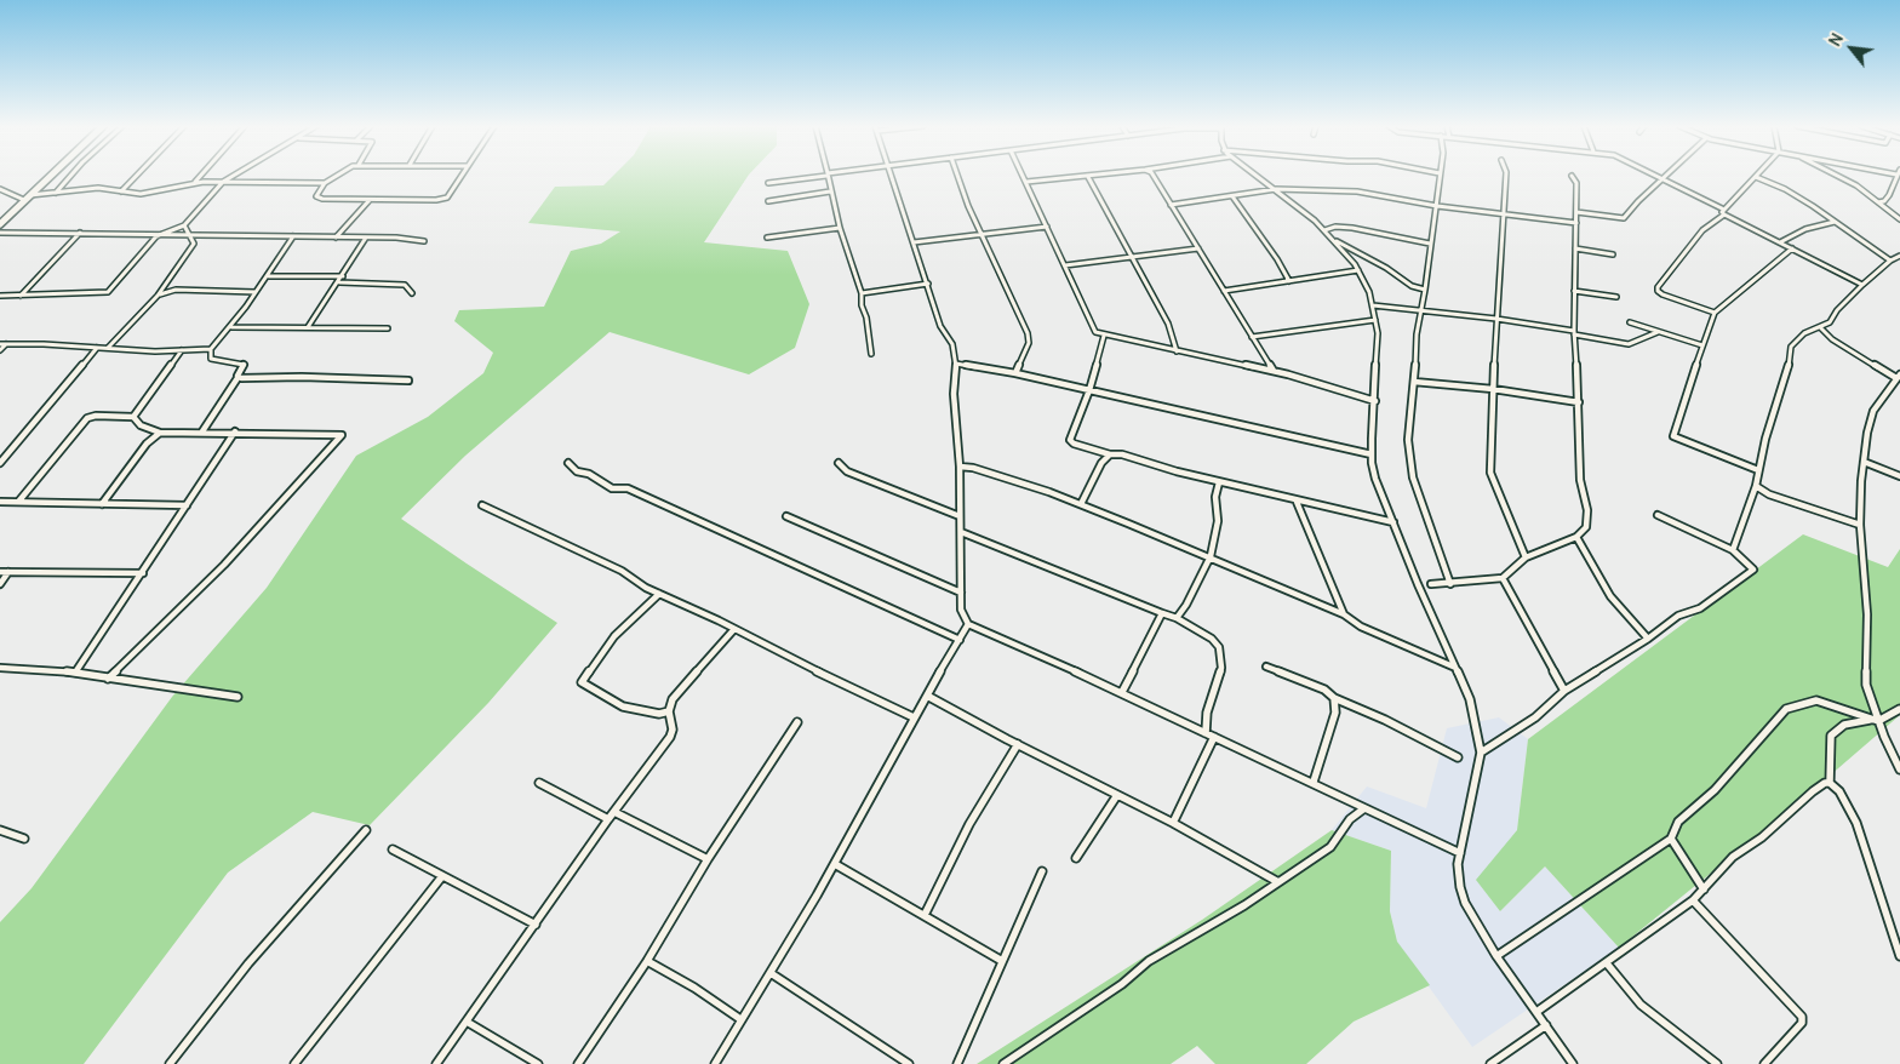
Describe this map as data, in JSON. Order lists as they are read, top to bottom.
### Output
{
  "north": "top left"
}
